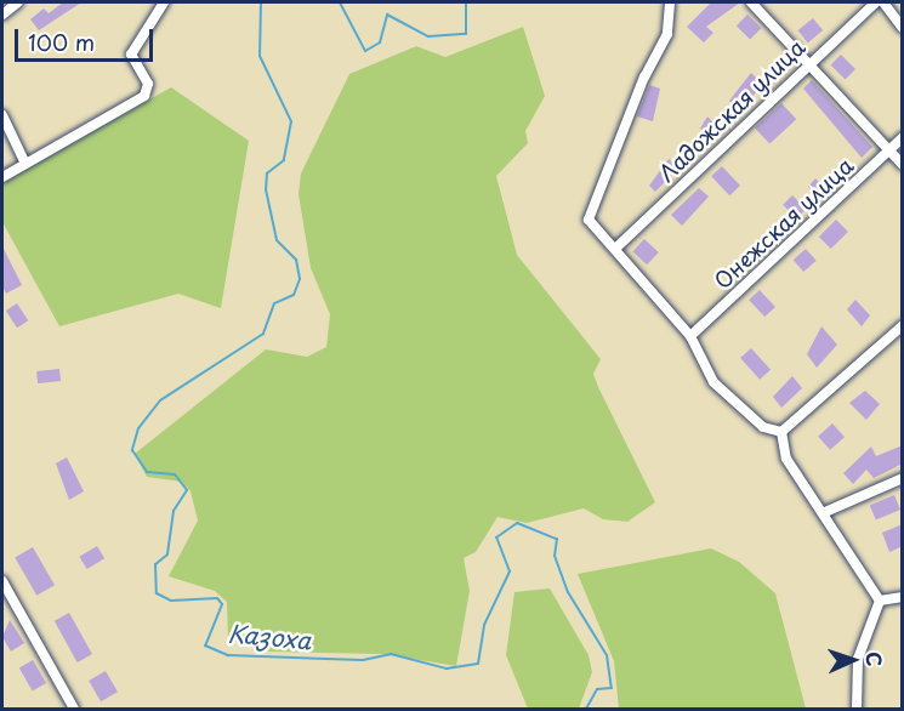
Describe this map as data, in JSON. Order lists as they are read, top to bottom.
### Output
{
  "streets": {
    "street": ["Ладожская улица", "Онежская улица"]
  },
  "water": ["Казоха"],
  "scale_bar": "100 m",
  "north": "right"
}
